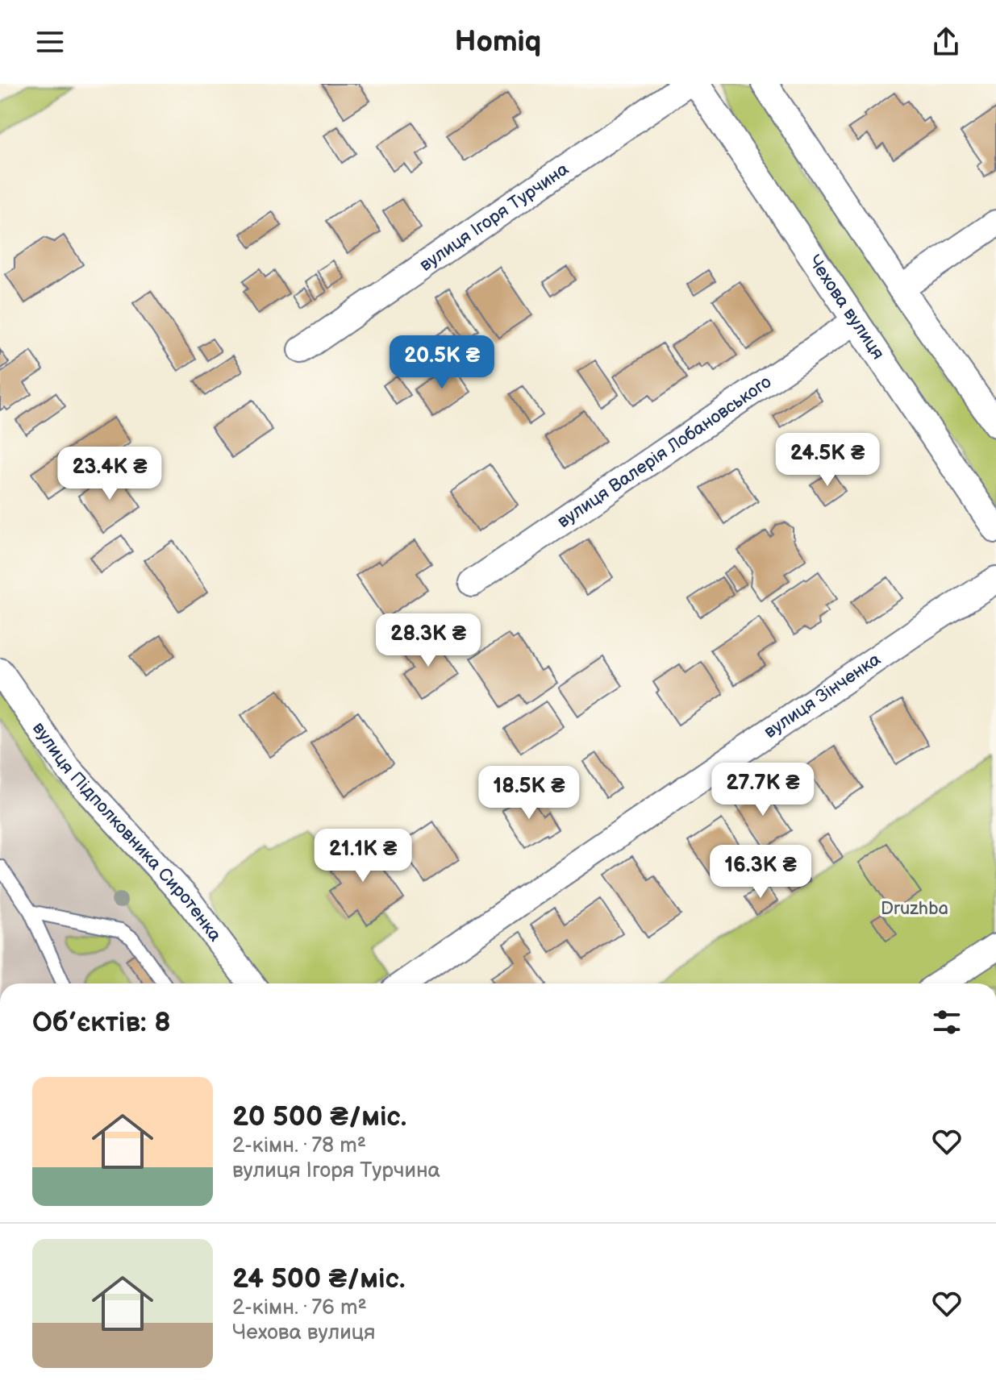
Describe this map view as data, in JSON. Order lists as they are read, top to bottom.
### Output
{
  "streets": {
    "street": [
      "вулиця Ігоря Турчина",
      "Чехова вулиця",
      "вулиця Валерія Лобановського",
      "вулиця Зінченка",
      "вулиця Підполковника Сиротенка"
    ]
  },
  "crossings": [
    ["Чехова вулиця", "вулиця Валерія Лобановського"]
  ],
  "parks": ["Druzhba"],
  "page": {
    "header": "Homiq",
    "price": [
      "20.5K ₴",
      "24.5K ₴",
      "23.4K ₴",
      "28.3K ₴",
      "27.7K ₴",
      "18.5K ₴",
      "21.1K ₴",
      "16.3K ₴"
    ],
    "heading": "Об’єктів: 8",
    "list": [
      {
        "name": "20 500 ₴/міс.",
        "note": "2-кімн. · 78 m² · вулиця Ігоря Турчина"
      },
      {
        "name": "24 500 ₴/міс.",
        "note": "2-кімн. · 76 m² · Чехова вулиця"
      }
    ]
  }
}
